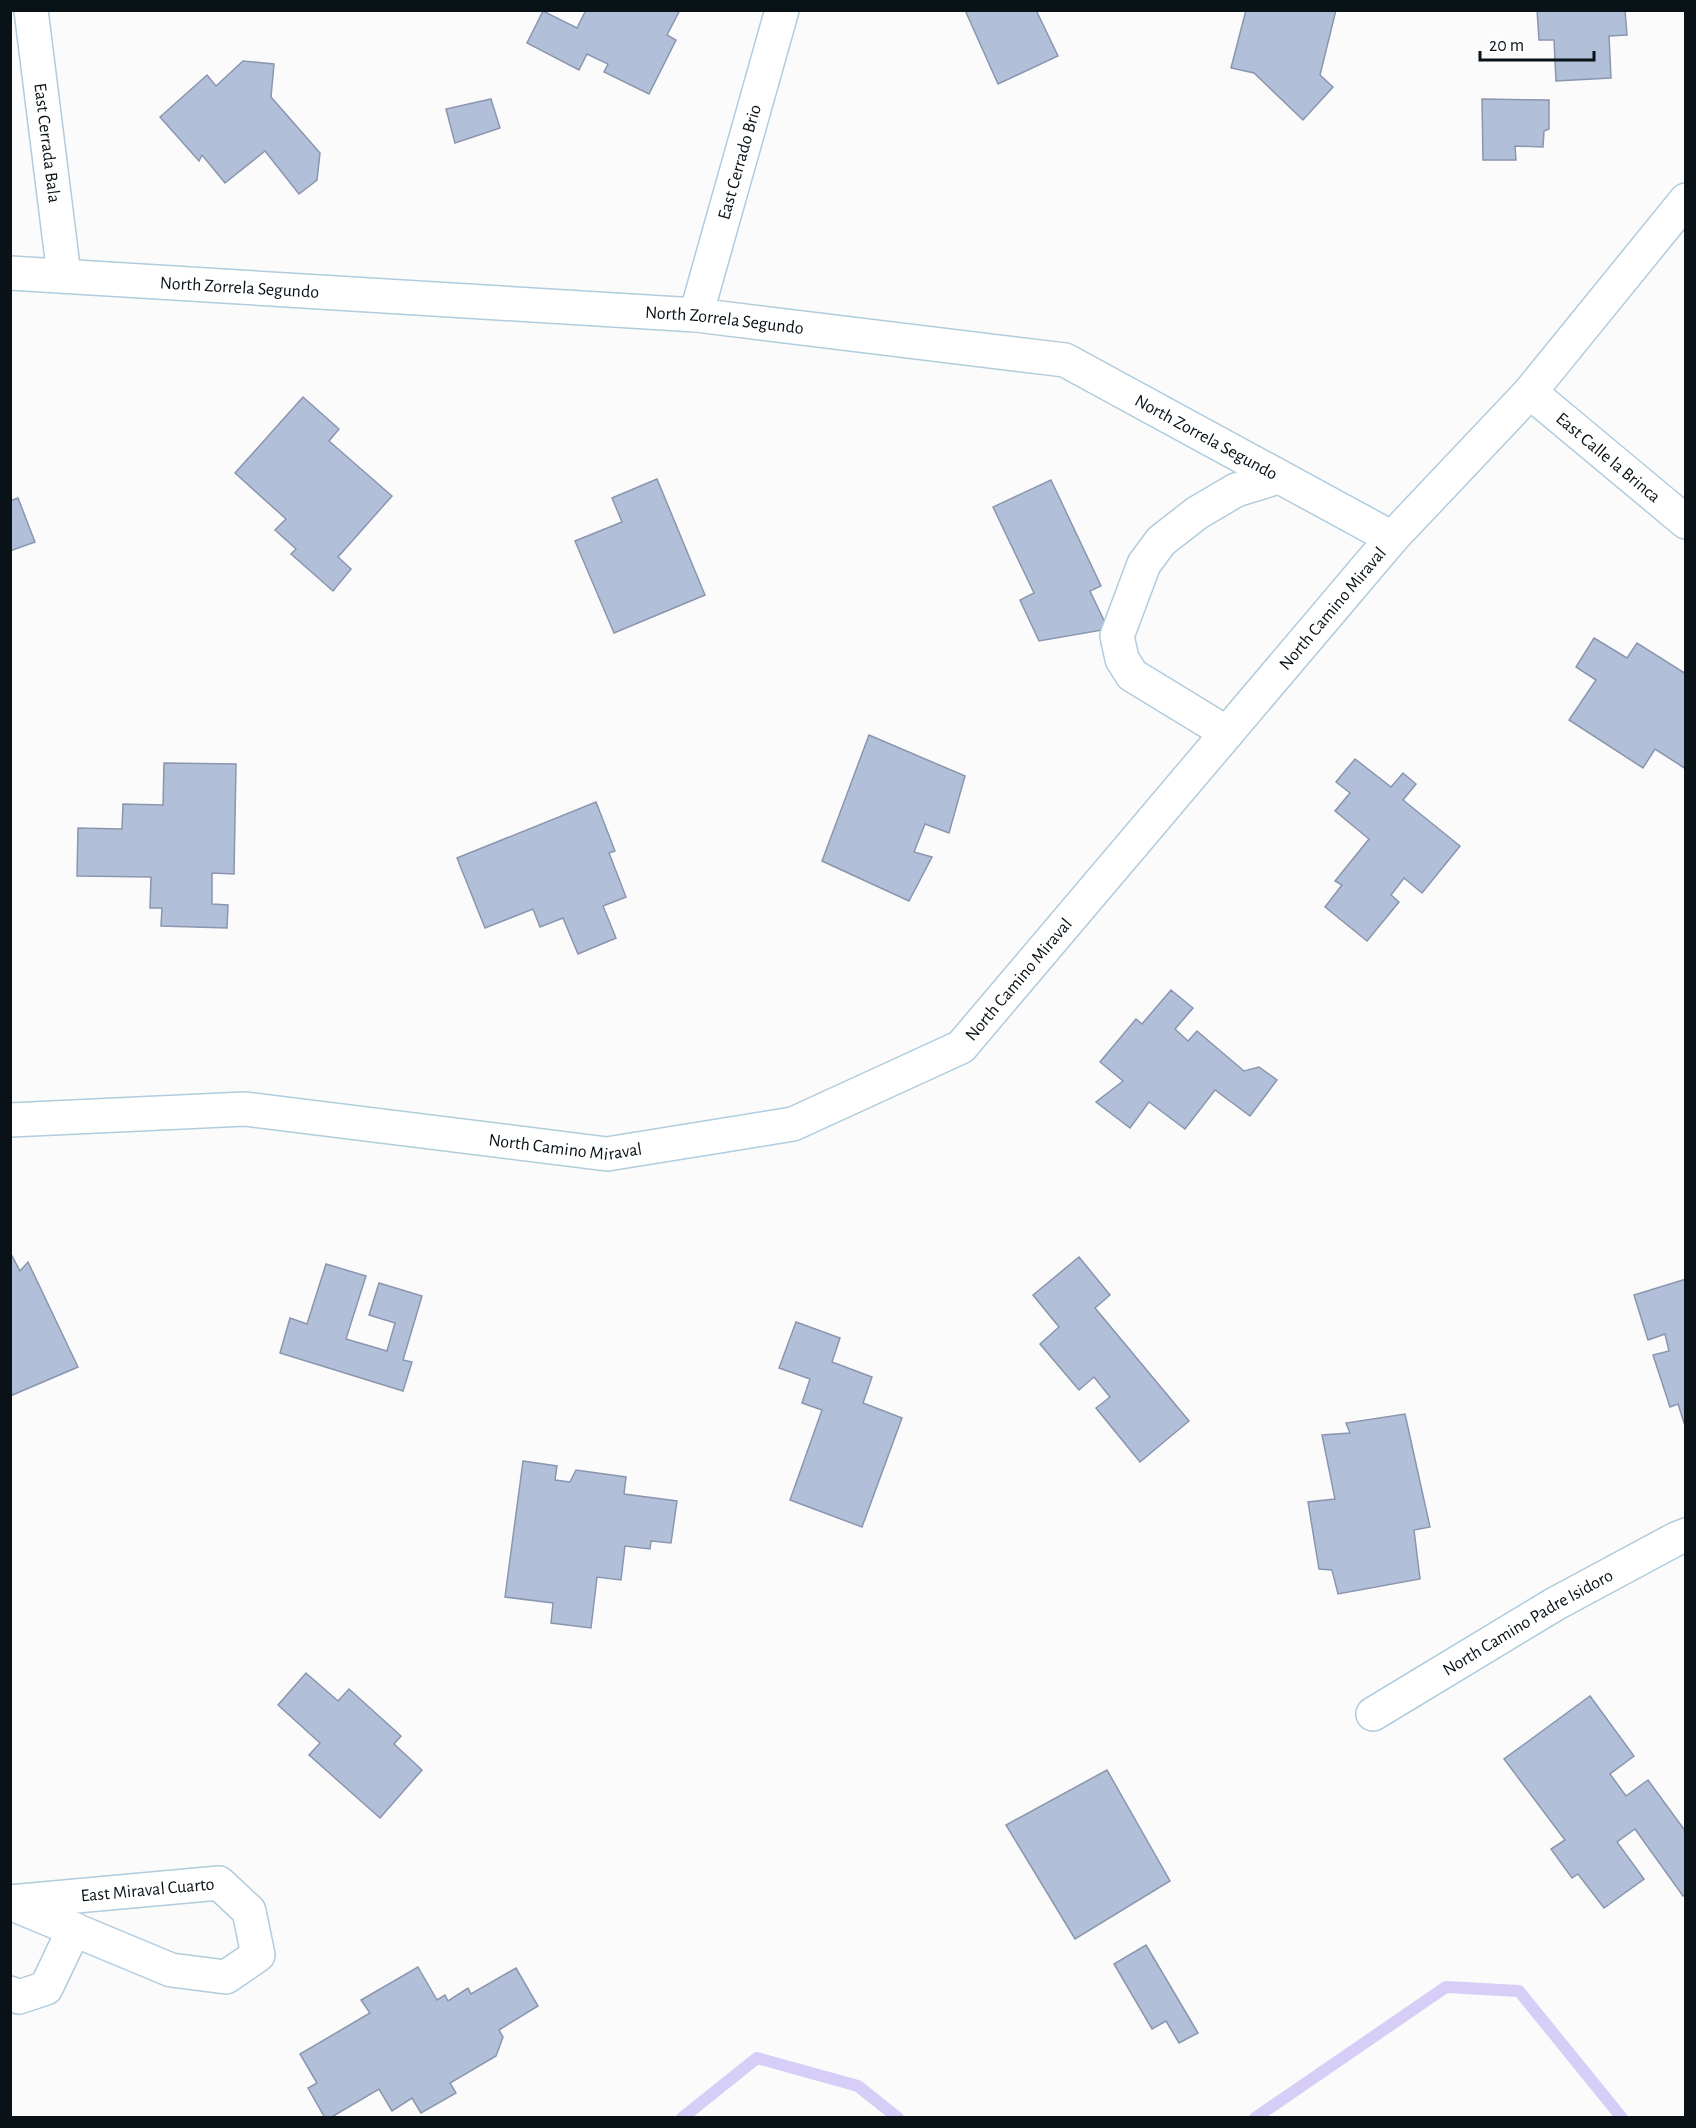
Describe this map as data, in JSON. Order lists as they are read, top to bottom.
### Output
{
  "streets": {
    "street": [
      "East Cerrada Bala",
      "East Cerrado Brio",
      "North Zorrela Segundo",
      "East Calle la Brinca",
      "North Camino Miraval",
      "North Camino Padre Isidoro",
      "East Miraval Cuarto"
    ]
  },
  "crossings": [
    ["East Cerrada Bala", "North Zorrela Segundo"],
    ["East Cerrado Brio", "North Zorrela Segundo"],
    ["North Zorrela Segundo", "North Camino Miraval"],
    ["East Calle la Brinca", "North Camino Miraval"]
  ],
  "scale_bar": "20 m"
}
